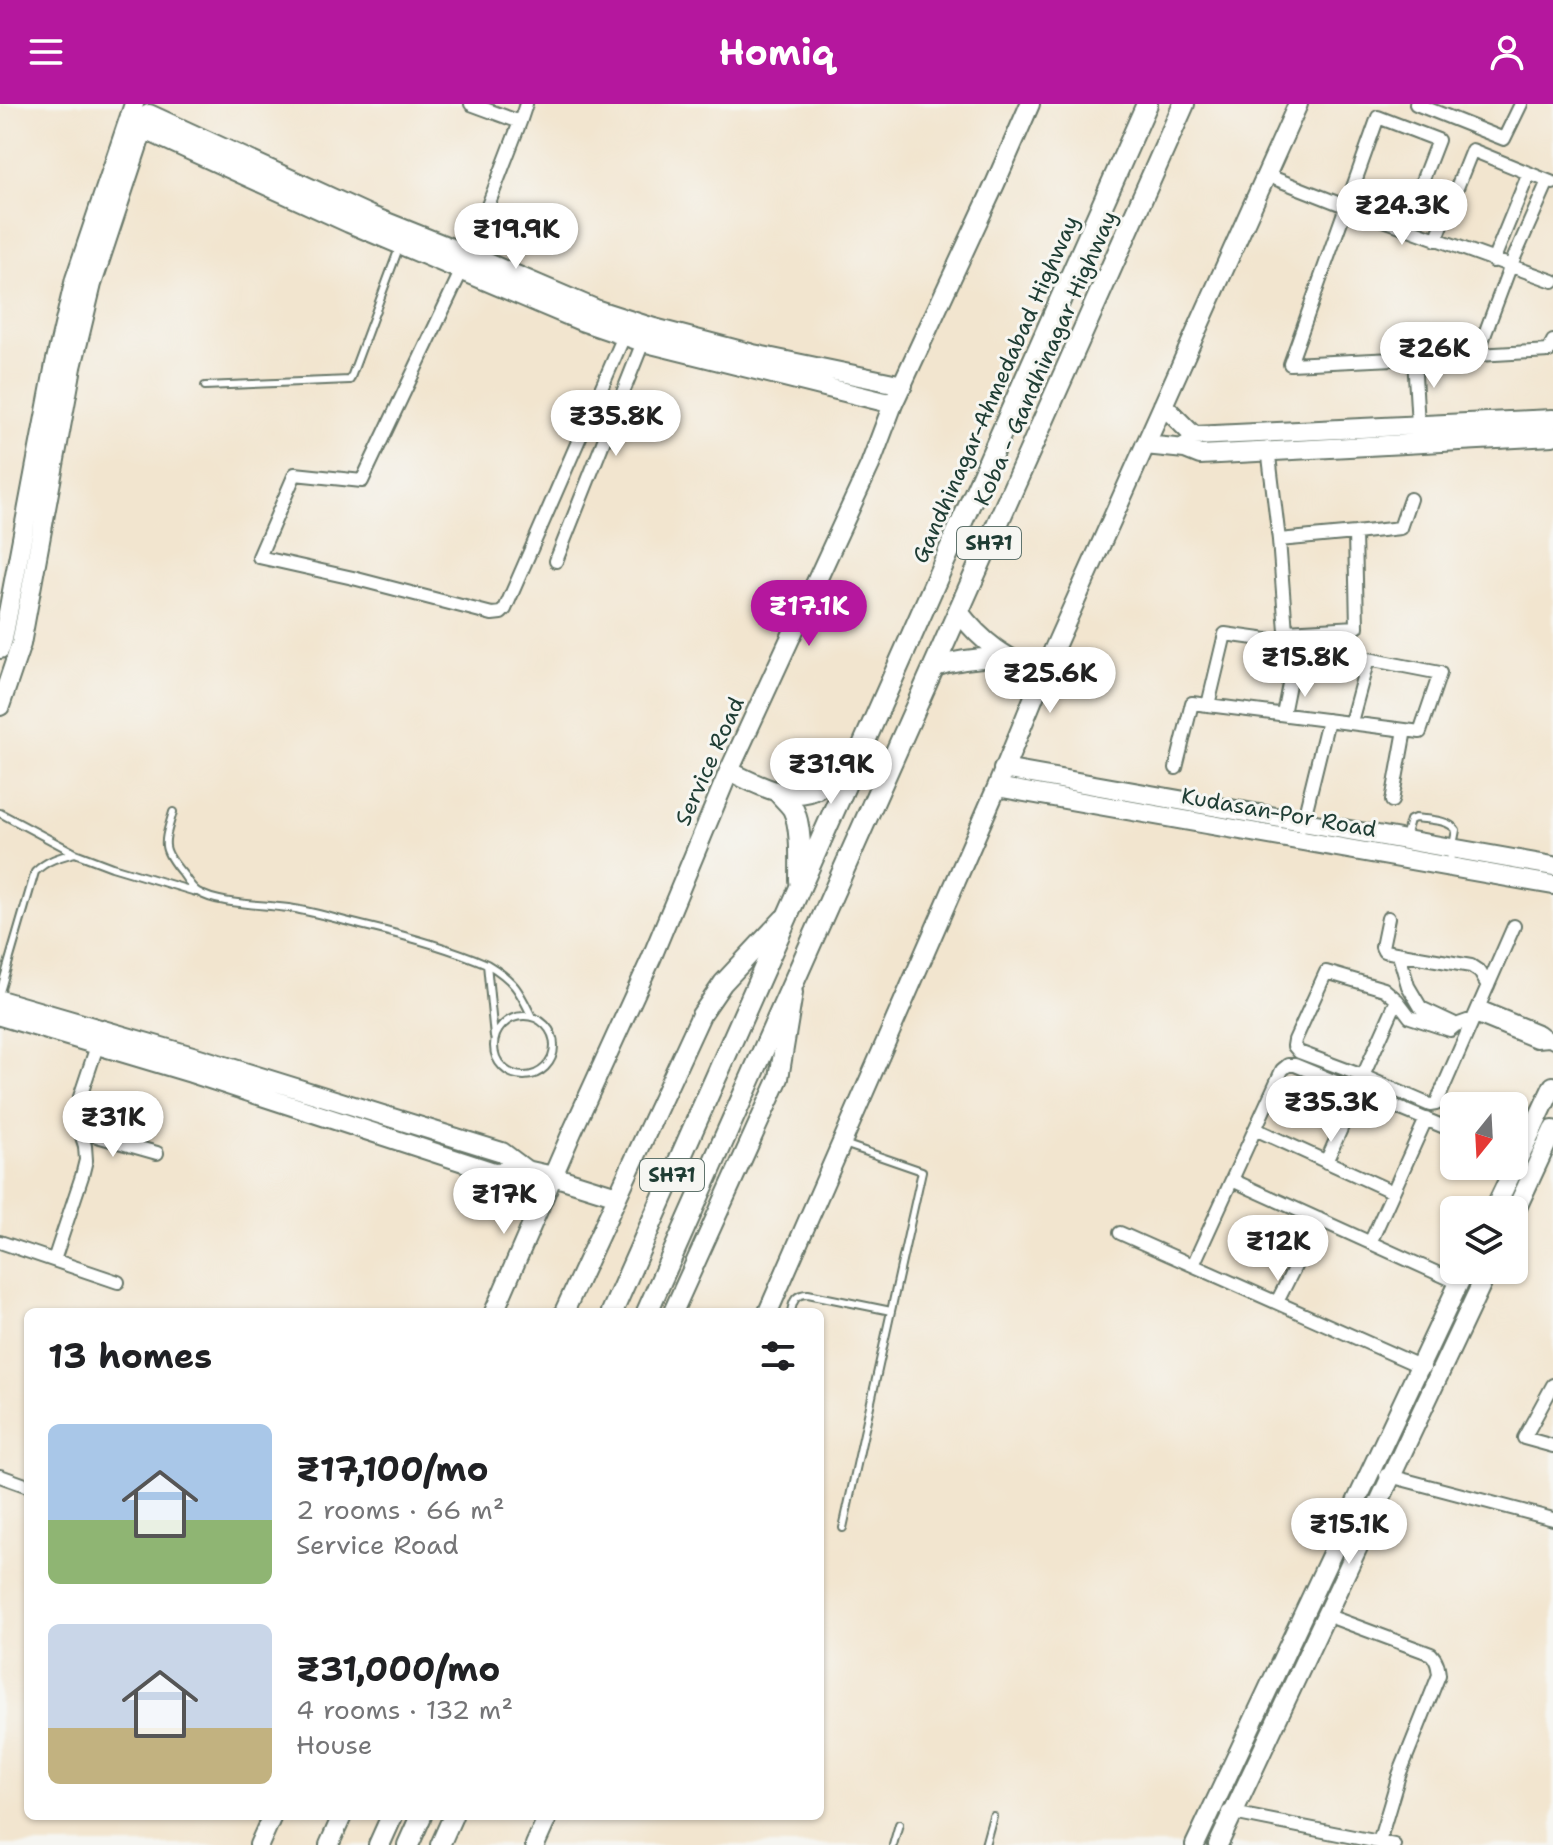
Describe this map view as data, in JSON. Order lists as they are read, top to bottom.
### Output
{
  "streets": {
    "main road": ["Koba - Gandhinagar Highway", "Gandhinagar-Ahmedabad Highway", "SH71"],
    "street": ["Service Road", "Kudasan-Por Road"]
  },
  "crossings": [
    ["Koba - Gandhinagar Highway", "SH71"],
    ["Gandhinagar-Ahmedabad Highway", "SH71"]
  ],
  "north": "bottom",
  "page": {
    "header": "Homiq",
    "price": [
      "₹24.3K",
      "₹19.9K",
      "₹26K",
      "₹35.8K",
      "₹17.1K",
      "₹15.8K",
      "₹25.6K",
      "₹31.9K",
      "₹35.3K",
      "₹31K",
      "₹17K",
      "₹12K",
      "₹15.1K"
    ],
    "heading": "13 homes",
    "list": [
      {
        "name": "₹17,100/mo",
        "note": "2 rooms · 66 m² · Service Road"
      },
      {
        "name": "₹31,000/mo",
        "note": "4 rooms · 132 m² · House"
      }
    ]
  }
}
